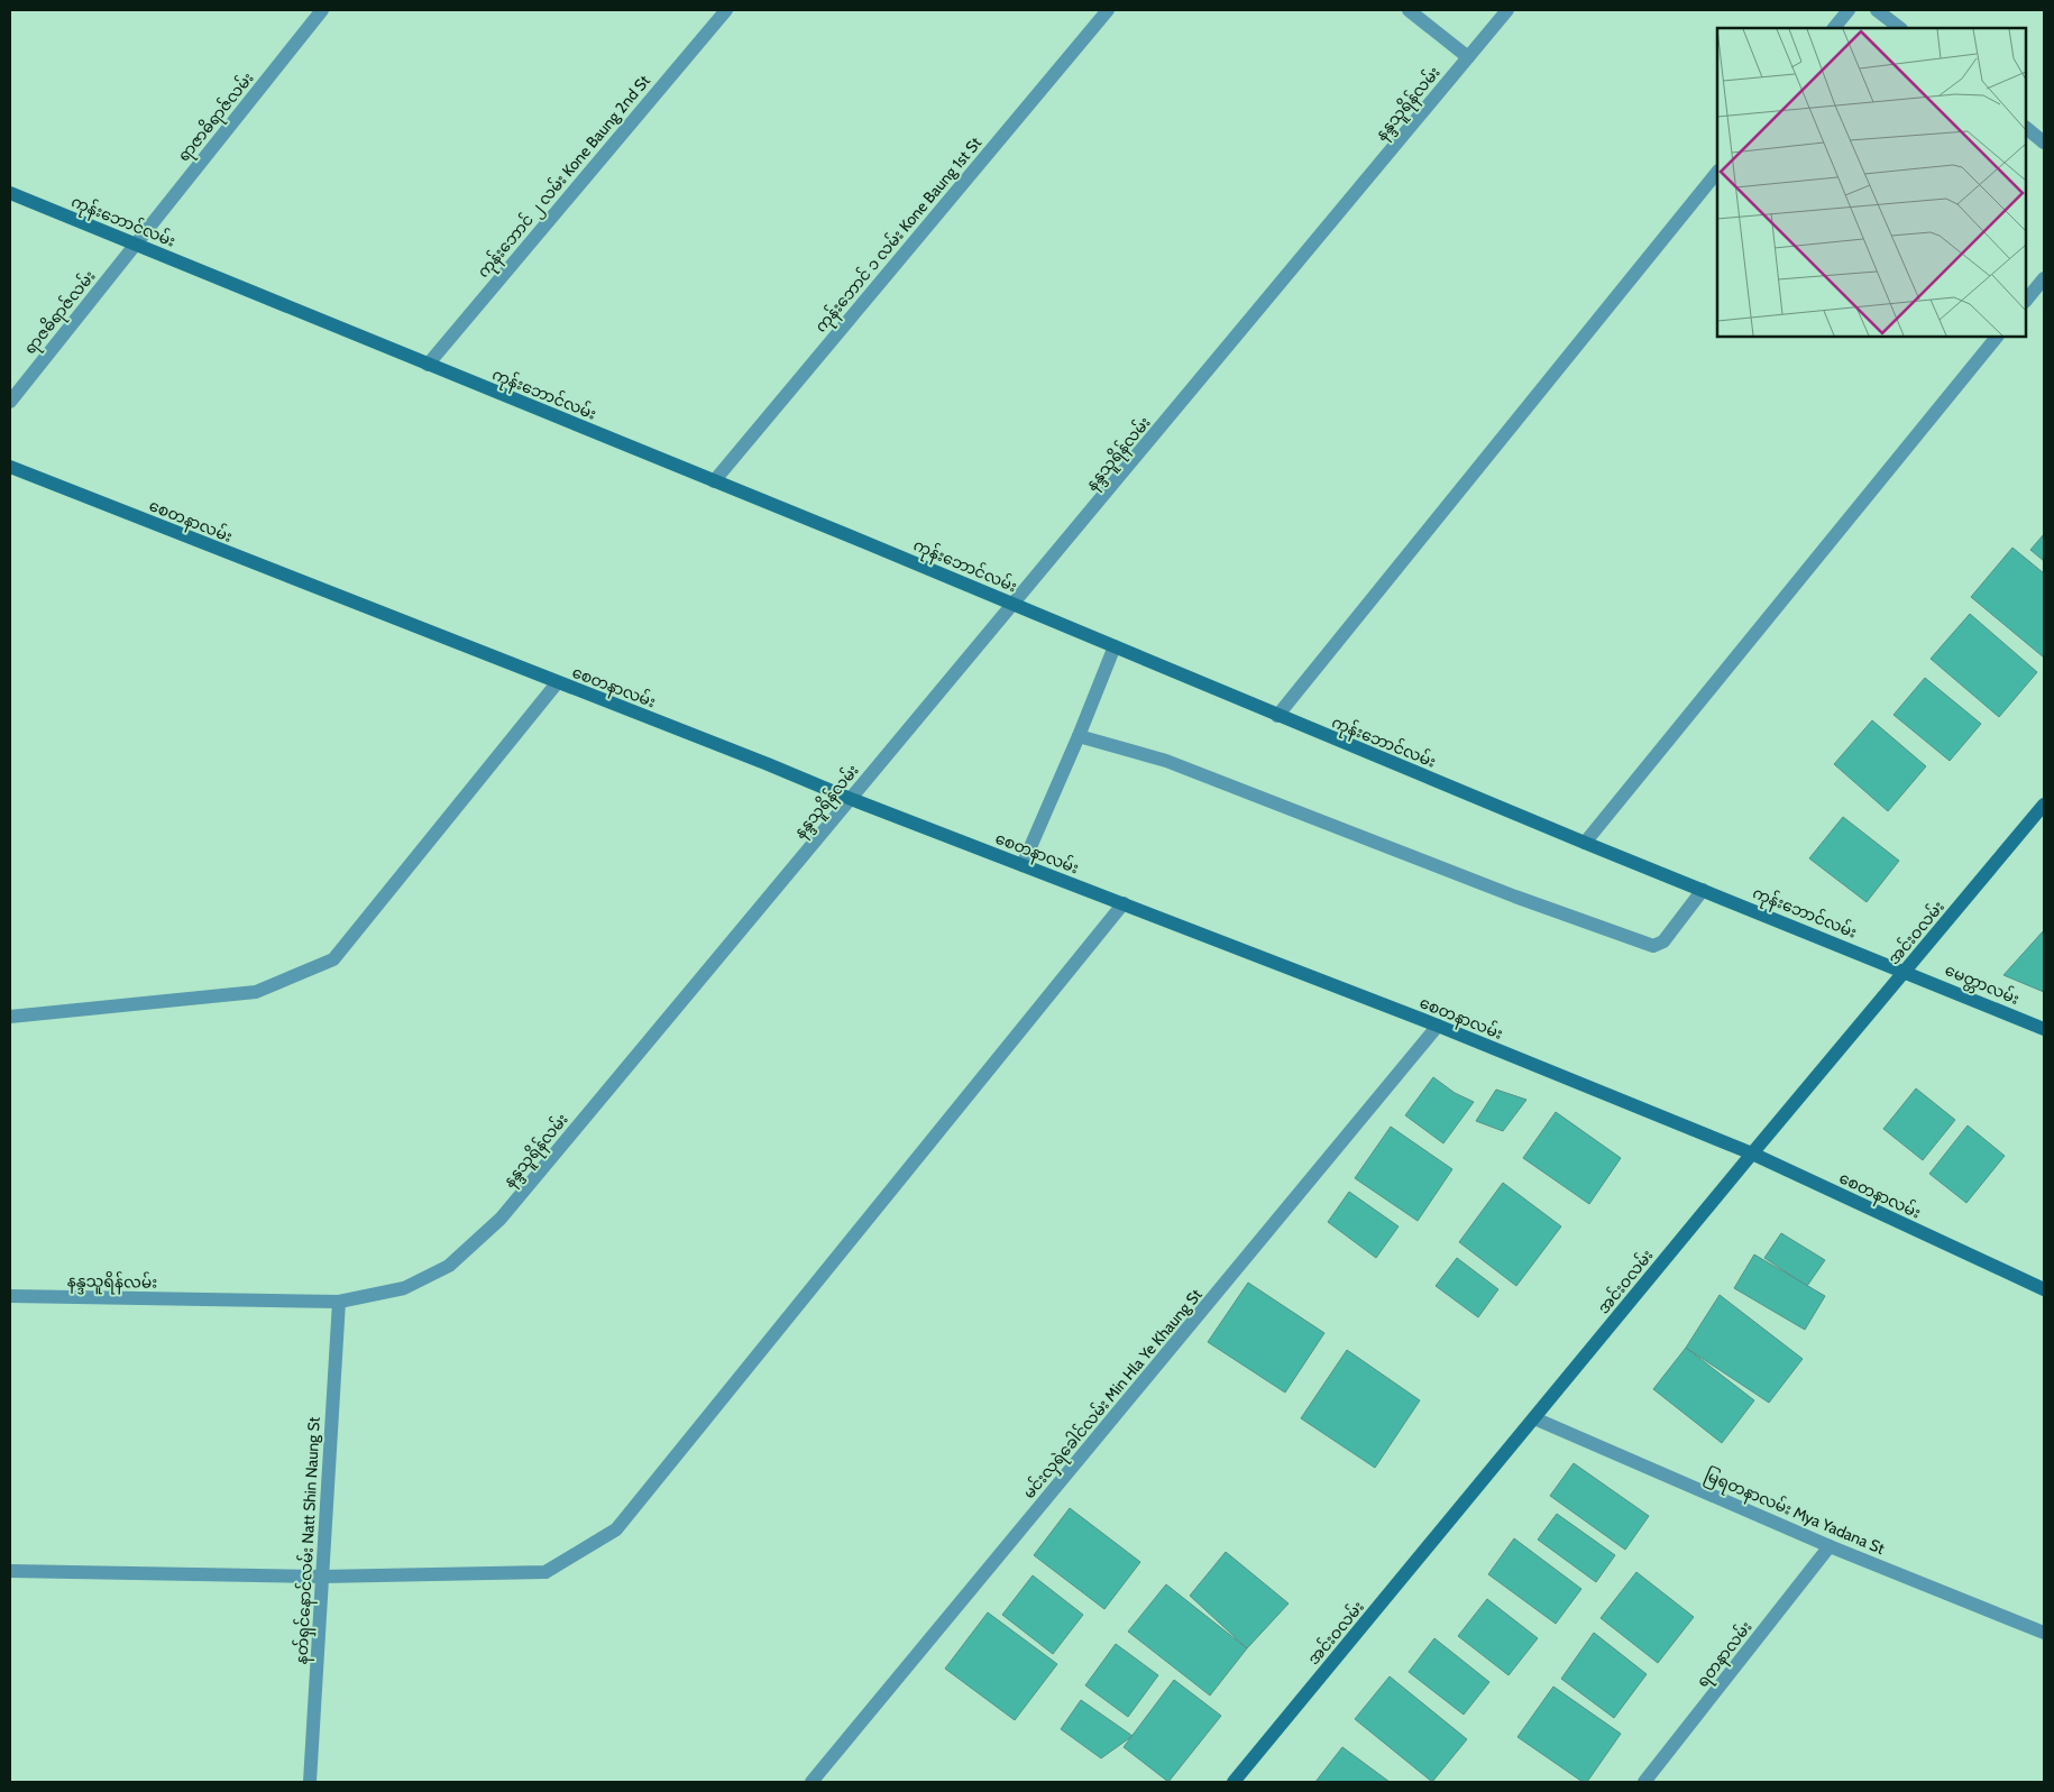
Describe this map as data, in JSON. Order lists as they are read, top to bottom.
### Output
{
  "streets": {
    "street": [
      "နန္ဒသူရိန်လမ်း",
      "ရာဇာဓိရာဇ်လမ်း",
      "ကုန်းဘောင် ၂ လမ်း Kone Baung 2nd St",
      "ကုန်းဘောင်လမ်း",
      "ကုန်းဘောင် ၁ လမ်း Kone Baung 1st St",
      "ရာဇဓိရာဇ်လမ်း",
      "စေတနာလမ်း",
      "အင်းဝလမ်း",
      "မေတ္တာလမ်း",
      "မင်းလှရဲခေါင်လမ်း Min Hla Ye Khaung St",
      "မြရတနာလမ်း Mya Yadana St",
      "နတ်ရှင်နောင်လမ်း Natt Shin Naung St",
      "ရတနာလမ်း"
    ]
  },
  "crossings": [
    ["နန္ဒသူရိန်လမ်း", "ကုန်းဘောင်လမ်း"],
    ["နန္ဒသူရိန်လမ်း", "စေတနာလမ်း"],
    ["နန္ဒသူရိန်လမ်း", "နတ်ရှင်နောင်လမ်း Natt Shin Naung St"],
    ["ရာဇာဓိရာဇ်လမ်း", "ကုန်းဘောင်လမ်း"],
    ["ရာဇာဓိရာဇ်လမ်း", "ရာဇဓိရာဇ်လမ်း"],
    ["ကုန်းဘောင် ၂ လမ်း Kone Baung 2nd St", "ကုန်းဘောင်လမ်း"],
    ["ကုန်းဘောင်လမ်း", "ကုန်းဘောင် ၁ လမ်း Kone Baung 1st St"],
    ["ကုန်းဘောင်လမ်း", "ရာဇဓိရာဇ်လမ်း"],
    ["ကုန်းဘောင်လမ်း", "အင်းဝလမ်း"],
    ["ကုန်းဘောင်လမ်း", "မေတ္တာလမ်း"],
    ["စေတနာလမ်း", "အင်းဝလမ်း"],
    ["စေတနာလမ်း", "မင်းလှရဲခေါင်လမ်း Min Hla Ye Khaung St"],
    ["အင်းဝလမ်း", "မေတ္တာလမ်း"],
    ["အင်းဝလမ်း", "မြရတနာလမ်း Mya Yadana St"],
    ["မြရတနာလမ်း Mya Yadana St", "ရတနာလမ်း"]
  ]
}
